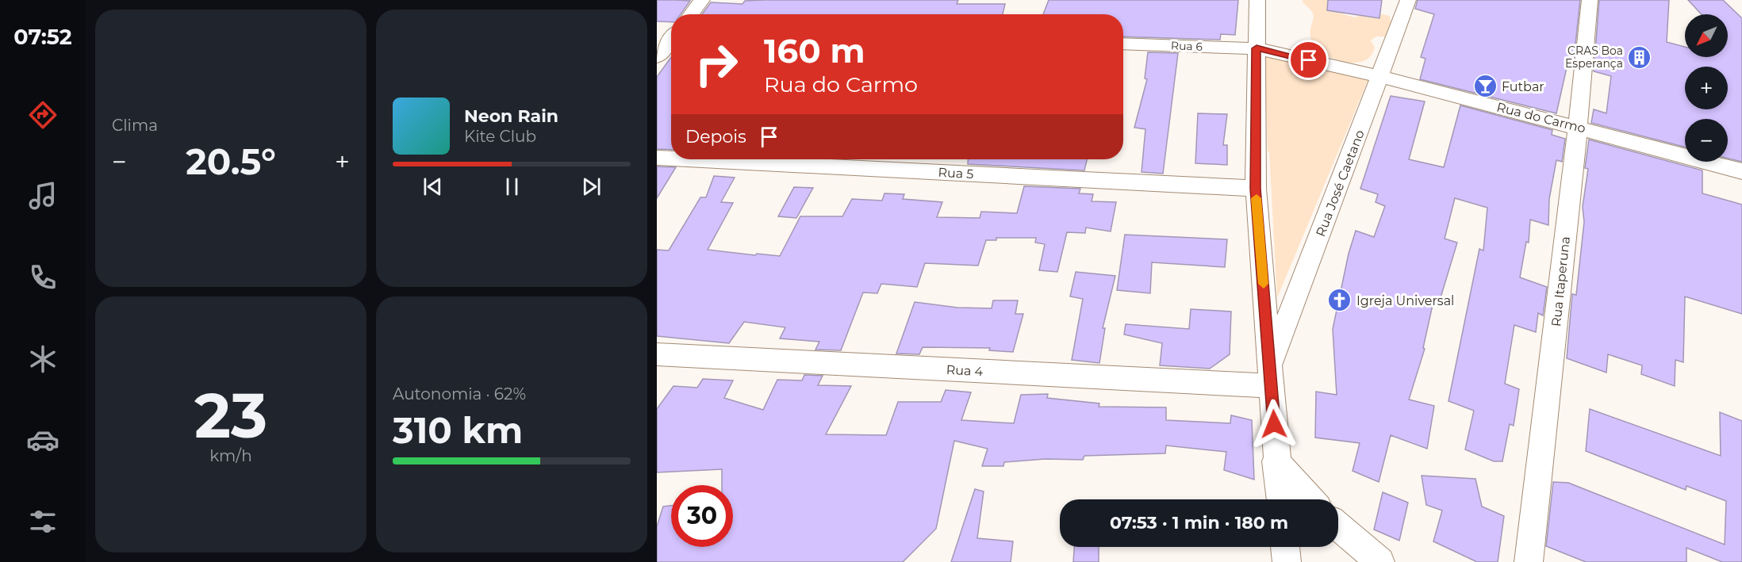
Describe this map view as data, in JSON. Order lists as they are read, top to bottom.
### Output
{
  "streets": {
    "street": [
      "Rua 6",
      "Rua do Carmo",
      "Rua 5",
      "Rua José Caetano",
      "Rua Itaperuna",
      "Rua 4"
    ]
  },
  "crossings": [
    ["Rua 6", "Rua do Carmo"],
    ["Rua do Carmo", "Rua José Caetano"],
    ["Rua do Carmo", "Rua Itaperuna"],
    ["Rua José Caetano", "Rua 4"]
  ],
  "places": {
    "building": ["CRAS Boa Esperança"],
    "bar": ["Futbar"],
    "church": ["Igreja Universal"]
  },
  "north": "bottom left",
  "page": {
    "tabs": "07:52",
    "tile": [
      "Clima",
      ["23", "km/h"],
      ["Autonomia · 62%", "310 km"]
    ],
    "map_buttons": ["+", "−"],
    "turn": ["160 m", "Rua do Carmo"],
    "song": ["Neon Rain", "Kite Club"],
    "then": "Depois",
    "heat": ["−", "20.5°", "+"],
    "limit": "30",
    "trip": "07:53 · 1 min · 180 m"
  }
}
